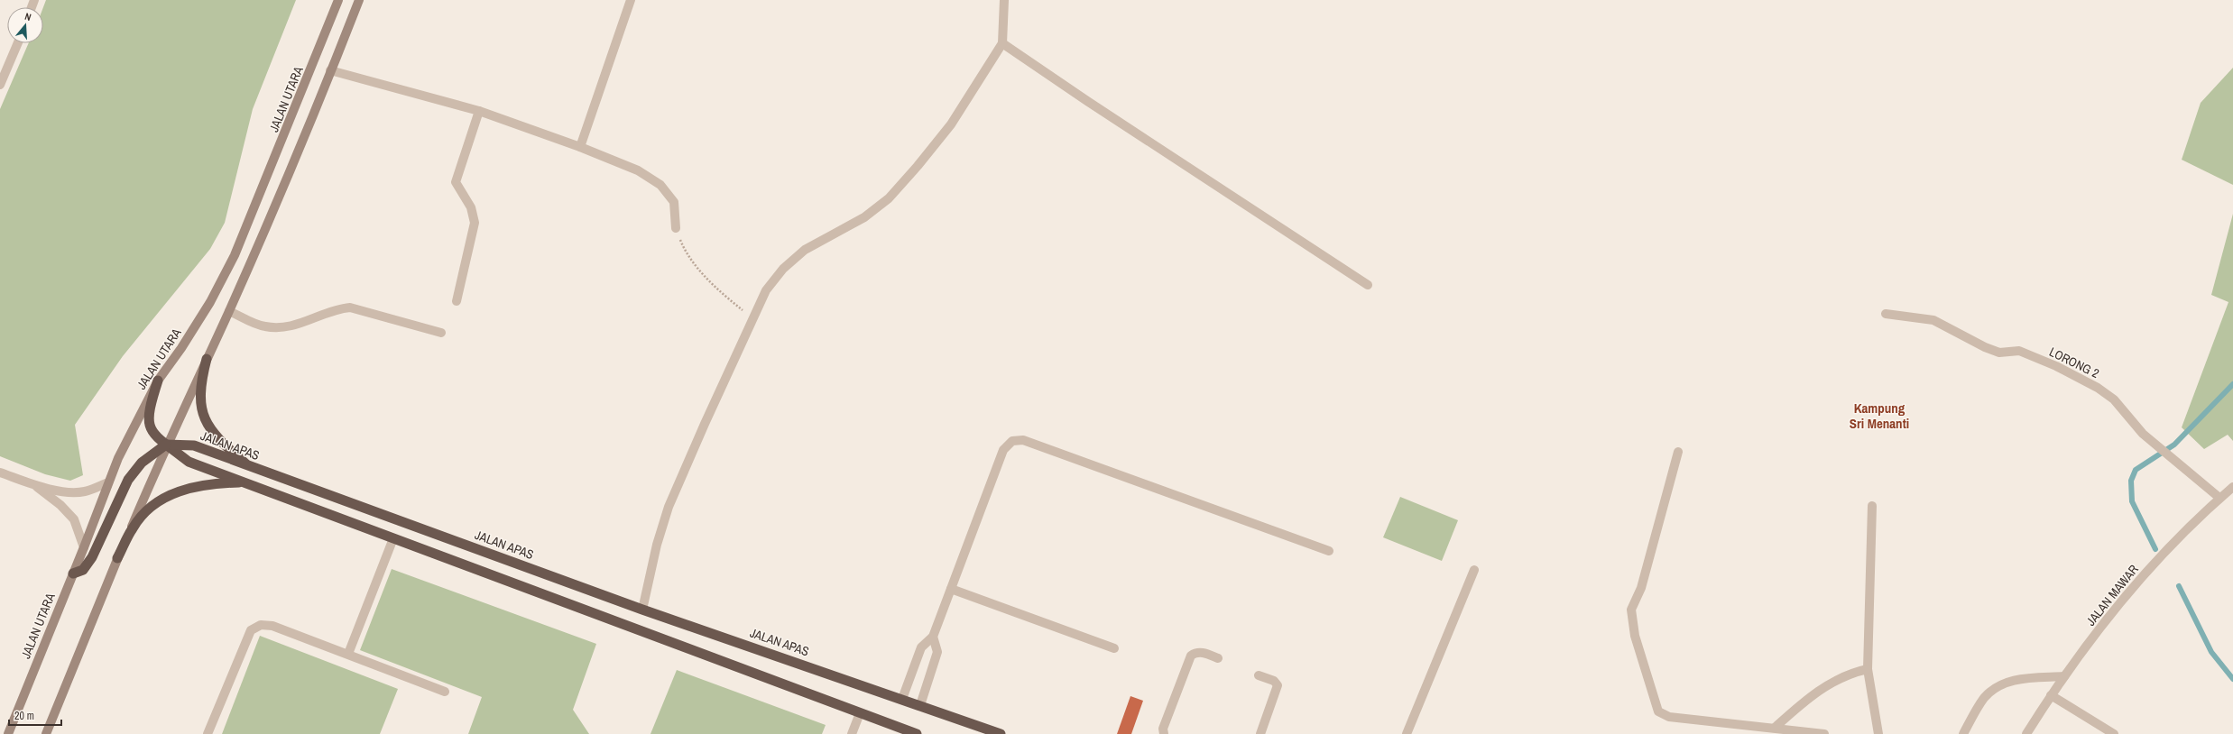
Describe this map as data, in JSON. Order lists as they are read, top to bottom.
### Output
{
  "streets": {
    "highway": ["JALAN APAS"],
    "main road": ["JALAN UTARA"],
    "street": ["LORONG 2", "JALAN MAWAR"]
  },
  "crossings": [
    ["LORONG 2", "JALAN MAWAR"]
  ],
  "districts": ["Kampung Sri Menanti"],
  "scale_bar": "20 m",
  "north": "top"
}
